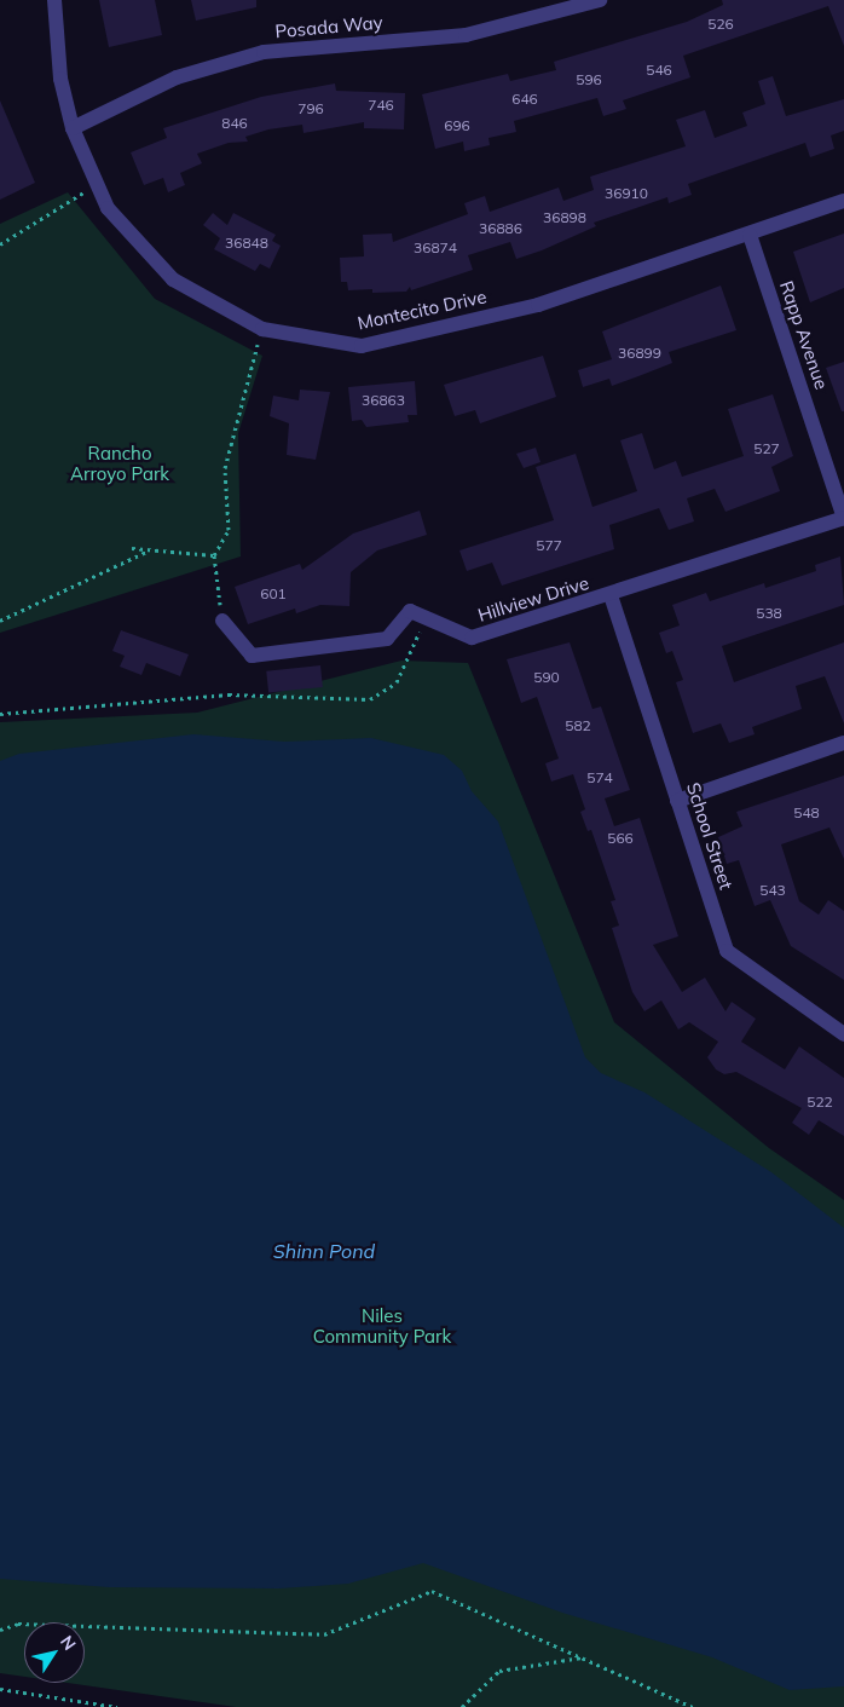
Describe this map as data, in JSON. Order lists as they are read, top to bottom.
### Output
{
  "streets": {
    "street": [
      "Posada Way",
      "Montecito Drive",
      "Rapp Avenue",
      "Hillview Drive",
      "School Street"
    ]
  },
  "crossings": [
    ["Posada Way", "Montecito Drive"],
    ["Montecito Drive", "Rapp Avenue"],
    ["Rapp Avenue", "Hillview Drive"],
    ["Hillview Drive", "School Street"]
  ],
  "water": ["Shinn Pond"],
  "parks": ["Rancho Arroyo Park", "Niles Community Park"],
  "house_numbers": [
    "526",
    "546",
    "596",
    "646",
    "746",
    "796",
    "846",
    "696",
    "36910",
    "36898",
    "36886",
    "36848",
    "36874",
    "36899",
    "36863",
    "527",
    "577",
    "601",
    "538",
    "590",
    "582",
    "574",
    "548",
    "566",
    "543",
    "522"
  ],
  "north": "top right"
}
